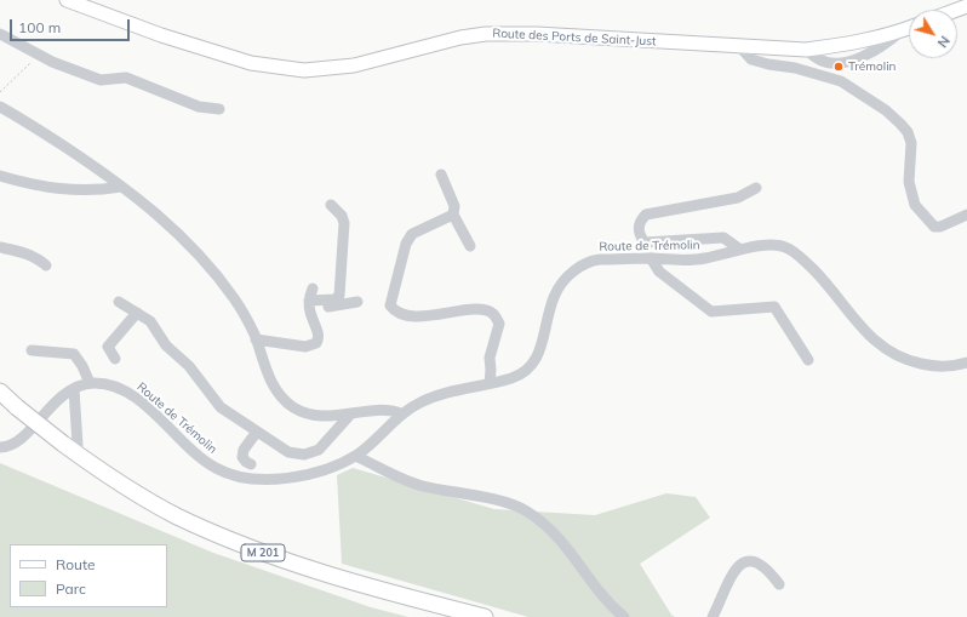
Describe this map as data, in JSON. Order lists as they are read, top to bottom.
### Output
{
  "streets": {
    "highway": ["M 201"],
    "main road": ["Route des Ports de Saint-Just"],
    "street": ["Route de Trémolin"]
  },
  "places": ["Trémolin"],
  "legend": ["Route", "Parc"],
  "scale_bar": "100 m",
  "north": "bottom right"
}
